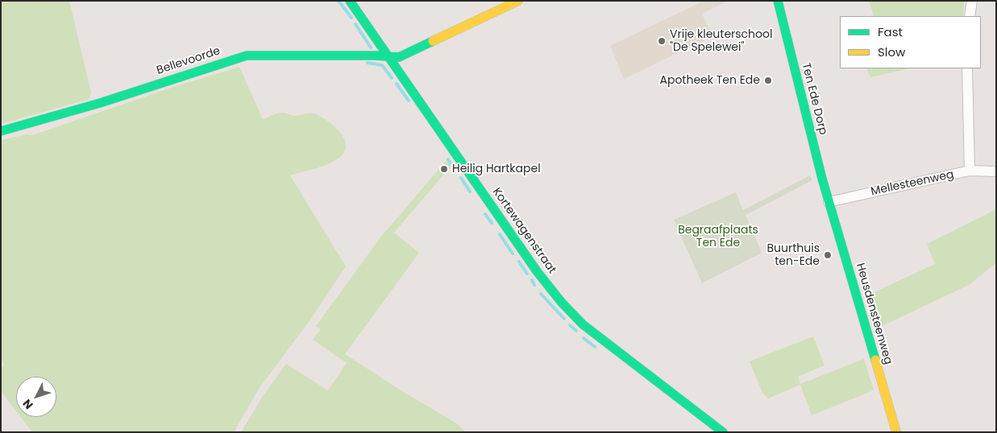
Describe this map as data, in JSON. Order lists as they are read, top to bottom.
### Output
{
  "streets": {
    "street": [
      "Bellevoorde",
      "Ten Ede Dorp",
      "Mellesteenweg",
      "Kortewagenstraat",
      "Heusdensteenweg"
    ]
  },
  "crossings": [
    ["Bellevoorde", "Kortewagenstraat"],
    ["Ten Ede Dorp", "Mellesteenweg"],
    ["Ten Ede Dorp", "Heusdensteenweg"],
    ["Mellesteenweg", "Heusdensteenweg"]
  ],
  "parks": ["Begraafplaats Ten Ede"],
  "places": [
    "Vrije kleuterschool \"De Spelewei\"",
    "Apotheek Ten Ede",
    "Heilig Hartkapel",
    "Buurthuis ten-Ede"
  ],
  "legend": ["Fast", "Slow"],
  "north": "bottom left"
}
